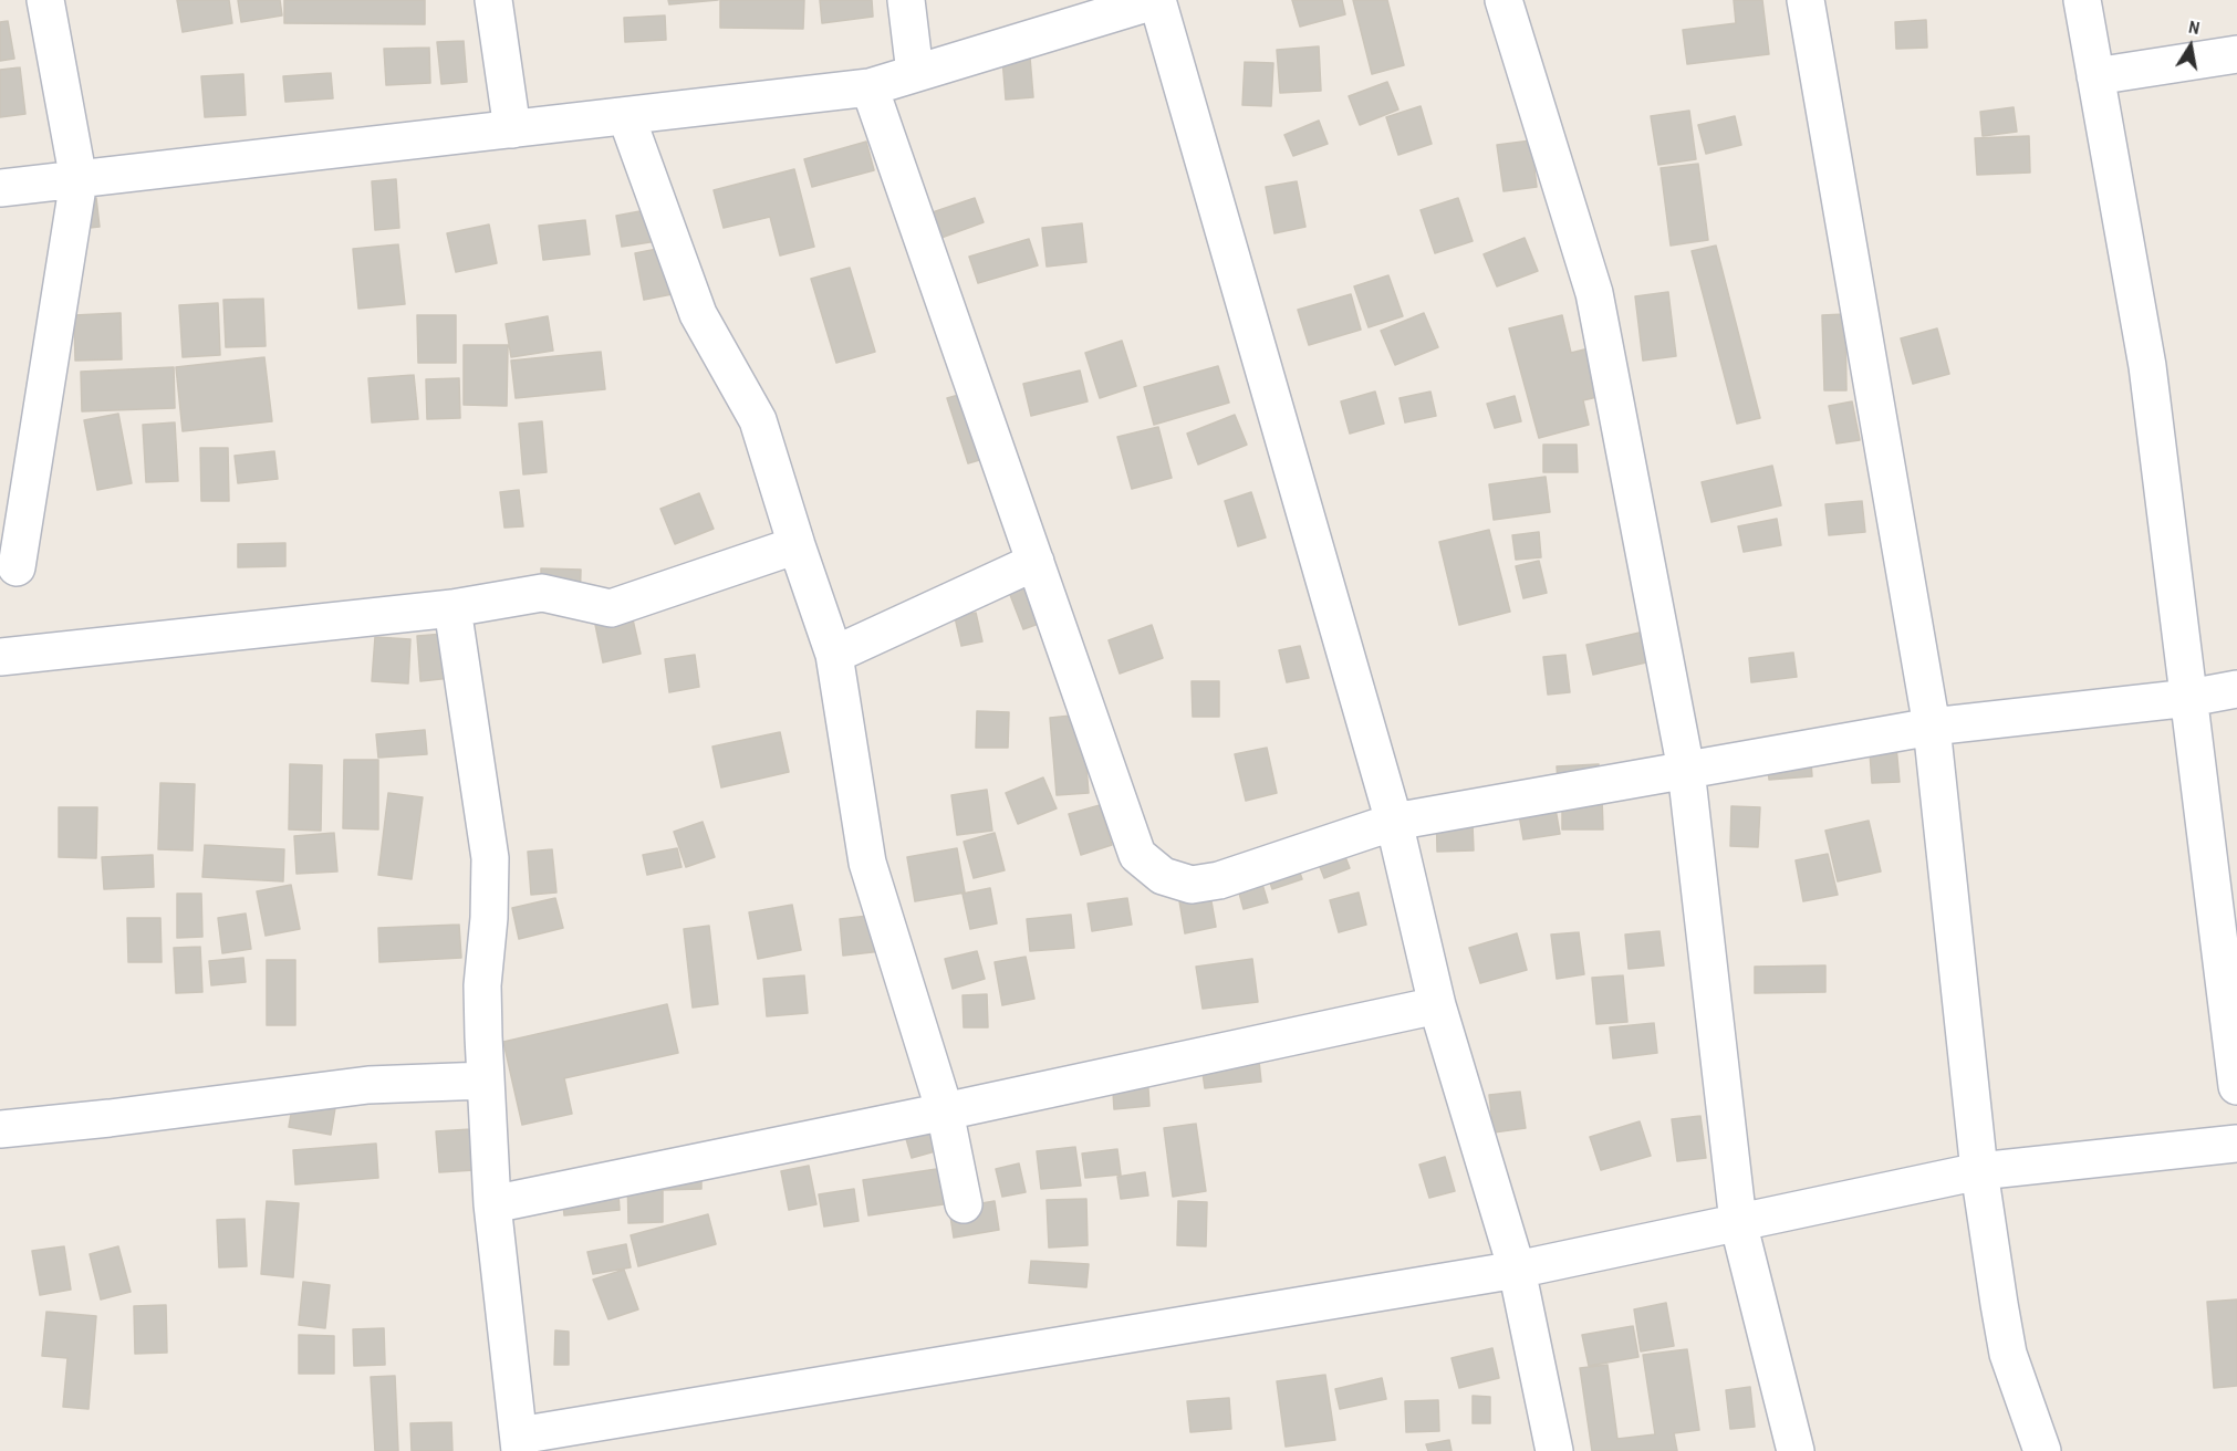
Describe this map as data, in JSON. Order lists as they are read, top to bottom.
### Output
{
  "north": "top"
}
